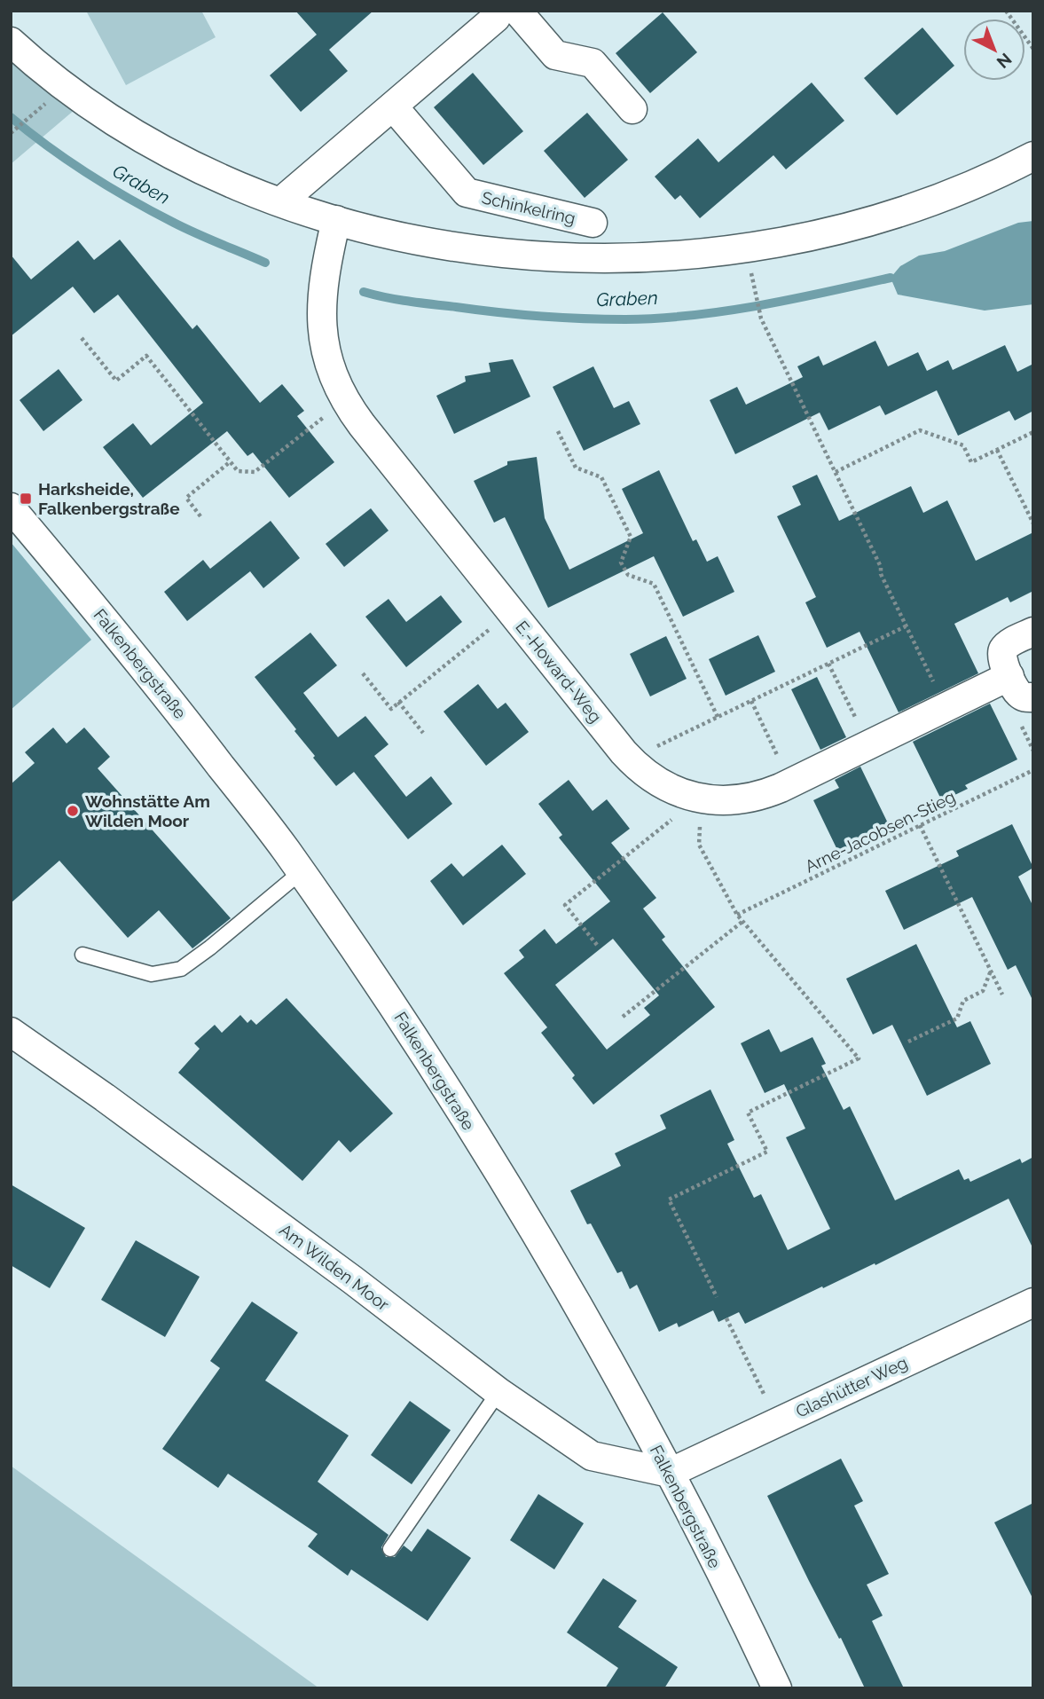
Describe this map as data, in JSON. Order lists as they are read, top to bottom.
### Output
{
  "streets": {
    "street": [
      "Schinkelring",
      "Falkenbergstraße",
      "E.-Howard-Weg",
      "Am Wilden Moor",
      "Glashütter Weg"
    ],
    "path": ["Arne-Jacobsen-Stieg"]
  },
  "crossings": [
    ["Falkenbergstraße", "Am Wilden Moor"],
    ["Falkenbergstraße", "Glashütter Weg"],
    ["Am Wilden Moor", "Glashütter Weg"]
  ],
  "water": ["Graben"],
  "places": {
    "transit": ["Harksheide, Falkenbergstraße"],
    "other": ["Wohnstätte Am Wilden Moor"]
  },
  "north": "bottom right"
}
